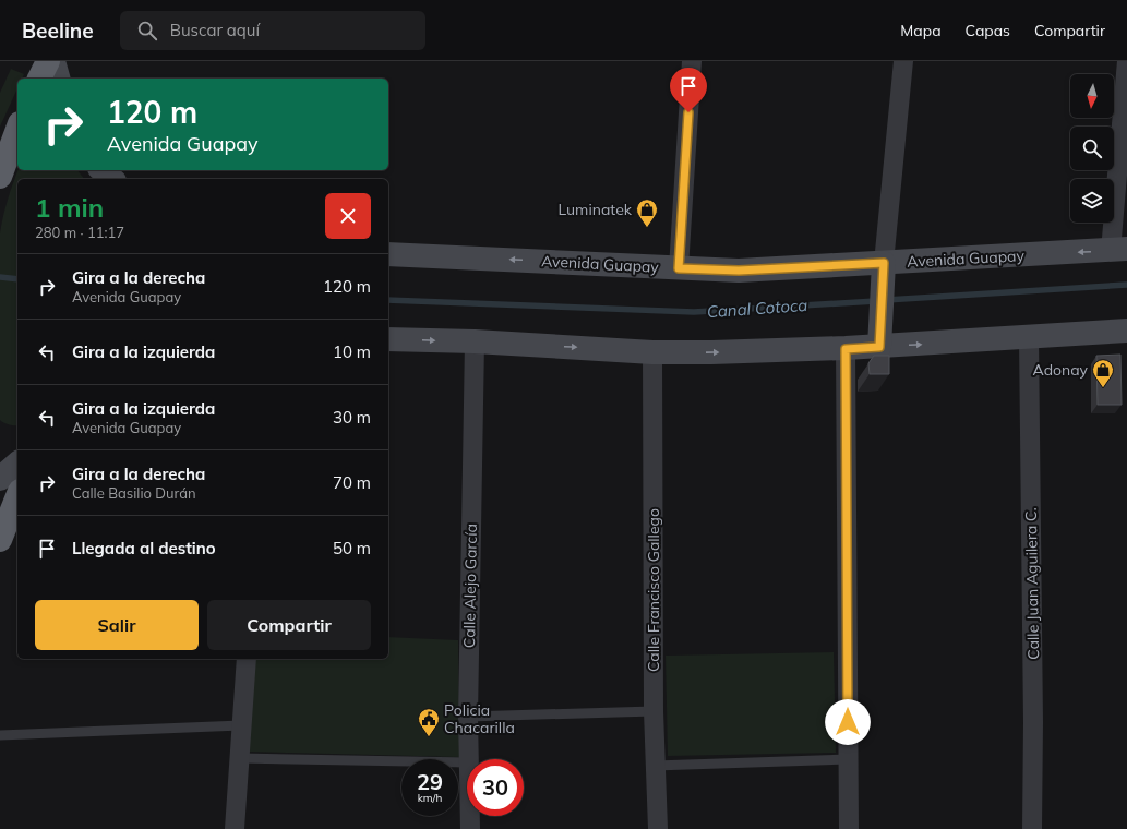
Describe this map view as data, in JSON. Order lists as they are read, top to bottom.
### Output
{
  "streets": {
    "main road": ["Avenida Guapay"],
    "street": ["Calle Juan Aguilera C.", "Calle Alejo García", "Calle Francisco Gallego"]
  },
  "water": ["Canal Cotoca"],
  "places": {
    "shop": ["Luminatek", "Adonay"],
    "public building": ["Policia Chacarilla"]
  },
  "north": "bottom",
  "page": {
    "header": "Beeline",
    "search": "Buscar aquí",
    "nav": ["Mapa", "Capas", "Compartir"],
    "turn": ["120 m", "Avenida Guapay"],
    "heading": ["1 min", "280 m · 11:17"],
    "list": [
      {
        "name": "Gira a la derecha",
        "note": "Avenida Guapay",
        "value": "120 m"
      },
      {
        "name": "Gira a la izquierda",
        "value": "10 m"
      },
      {
        "name": "Gira a la izquierda",
        "note": "Avenida Guapay",
        "value": "30 m"
      },
      {
        "name": "Gira a la derecha",
        "note": "Calle Basilio Durán",
        "value": "70 m"
      },
      {
        "name": "Llegada al destino",
        "value": "50 m"
      }
    ],
    "buttons": ["Salir", "Compartir"],
    "speed": "29 km/h",
    "limit": "30"
  }
}
